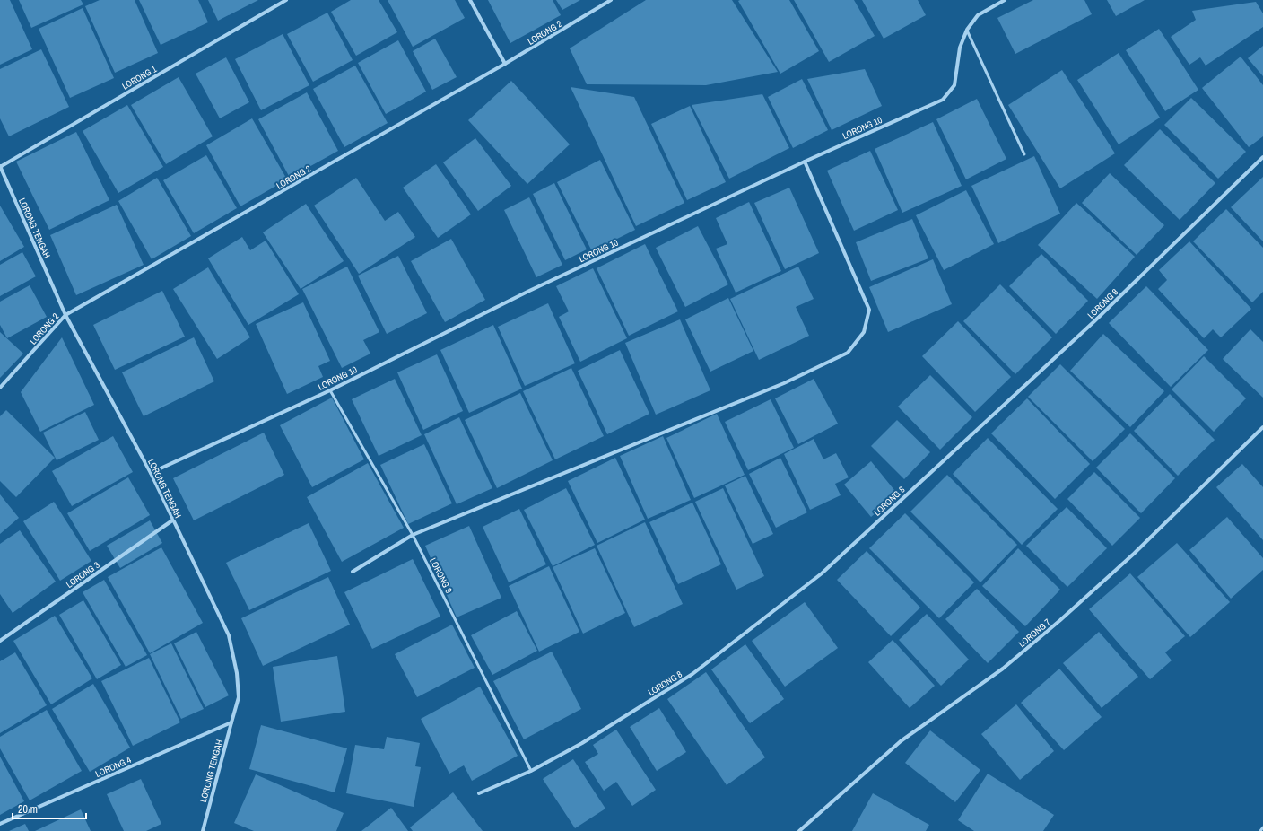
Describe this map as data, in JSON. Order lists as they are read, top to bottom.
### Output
{
  "streets": {
    "street": [
      "LORONG 2",
      "LORONG 1",
      "LORONG 10",
      "LORONG TENGAH",
      "LORONG 8",
      "LORONG 3",
      "LORONG 7",
      "LORONG 4"
    ],
    "lane": ["LORONG 9"]
  },
  "crossings": [
    ["LORONG 2", "LORONG TENGAH"],
    ["LORONG 1", "LORONG TENGAH"],
    ["LORONG 10", "LORONG TENGAH"],
    ["LORONG 10", "LORONG 9"],
    ["LORONG TENGAH", "LORONG 3"],
    ["LORONG TENGAH", "LORONG 4"],
    ["LORONG 8", "LORONG 9"]
  ],
  "scale_bar": "20 m"
}
